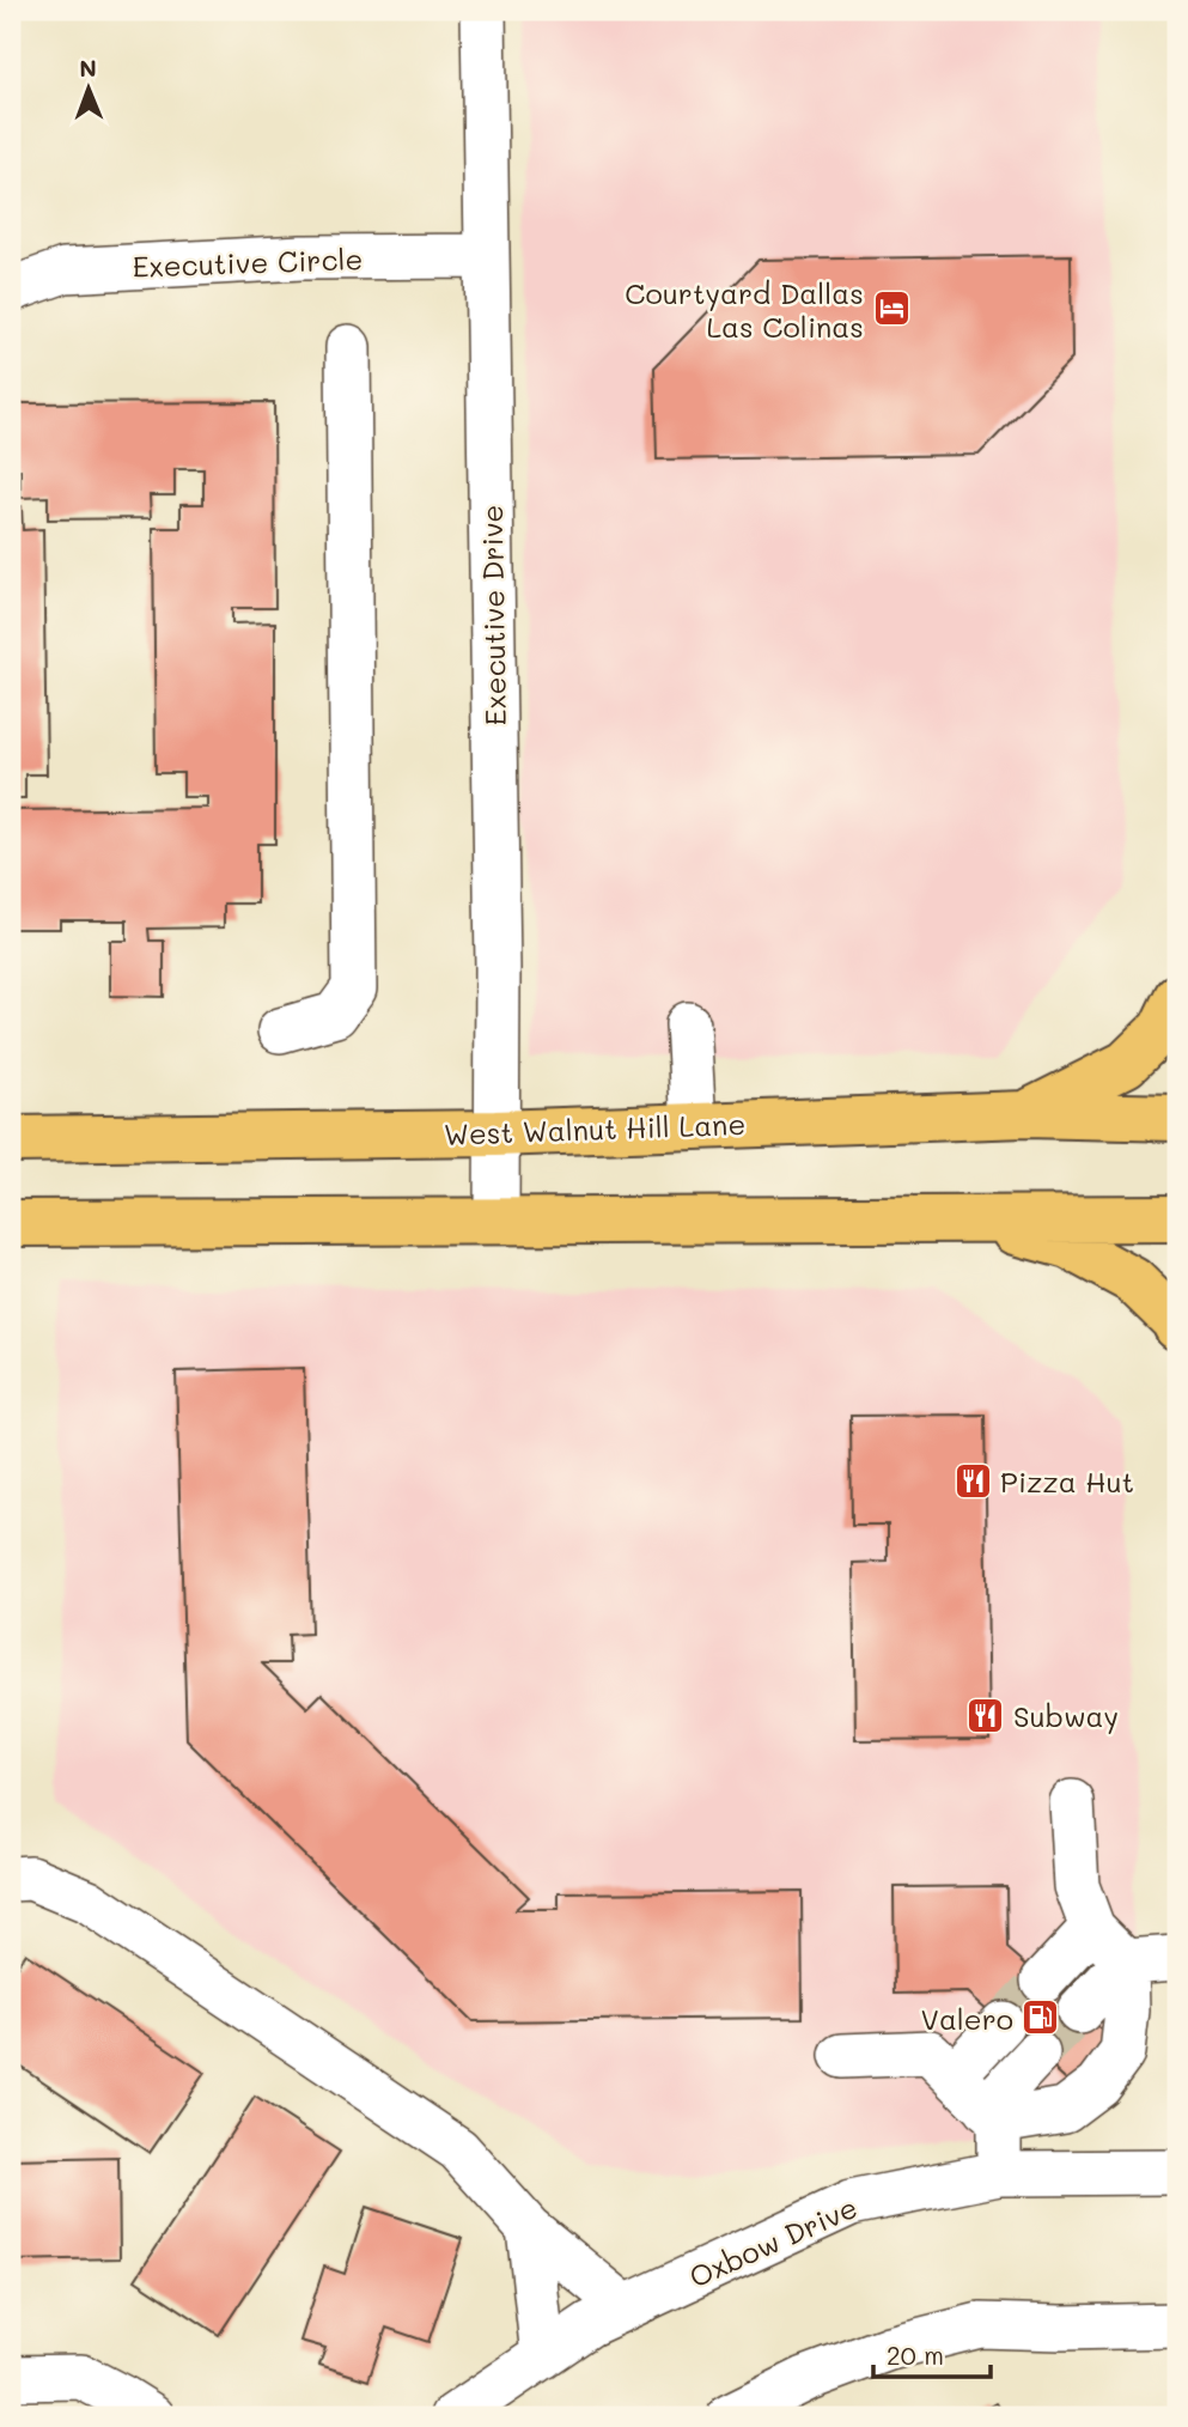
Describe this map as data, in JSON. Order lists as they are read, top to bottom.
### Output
{
  "streets": {
    "main road": ["West Walnut Hill Lane"],
    "street": ["Executive Circle", "Executive Drive", "Oxbow Drive"]
  },
  "crossings": [
    ["Executive Circle", "Executive Drive"],
    ["Executive Drive", "West Walnut Hill Lane"]
  ],
  "places": {
    "hotel": ["Courtyard Dallas Las Colinas"],
    "restaurant": ["Pizza Hut", "Subway"],
    "fuel station": ["Valero"]
  },
  "scale_bar": "20 m",
  "north": "top"
}
